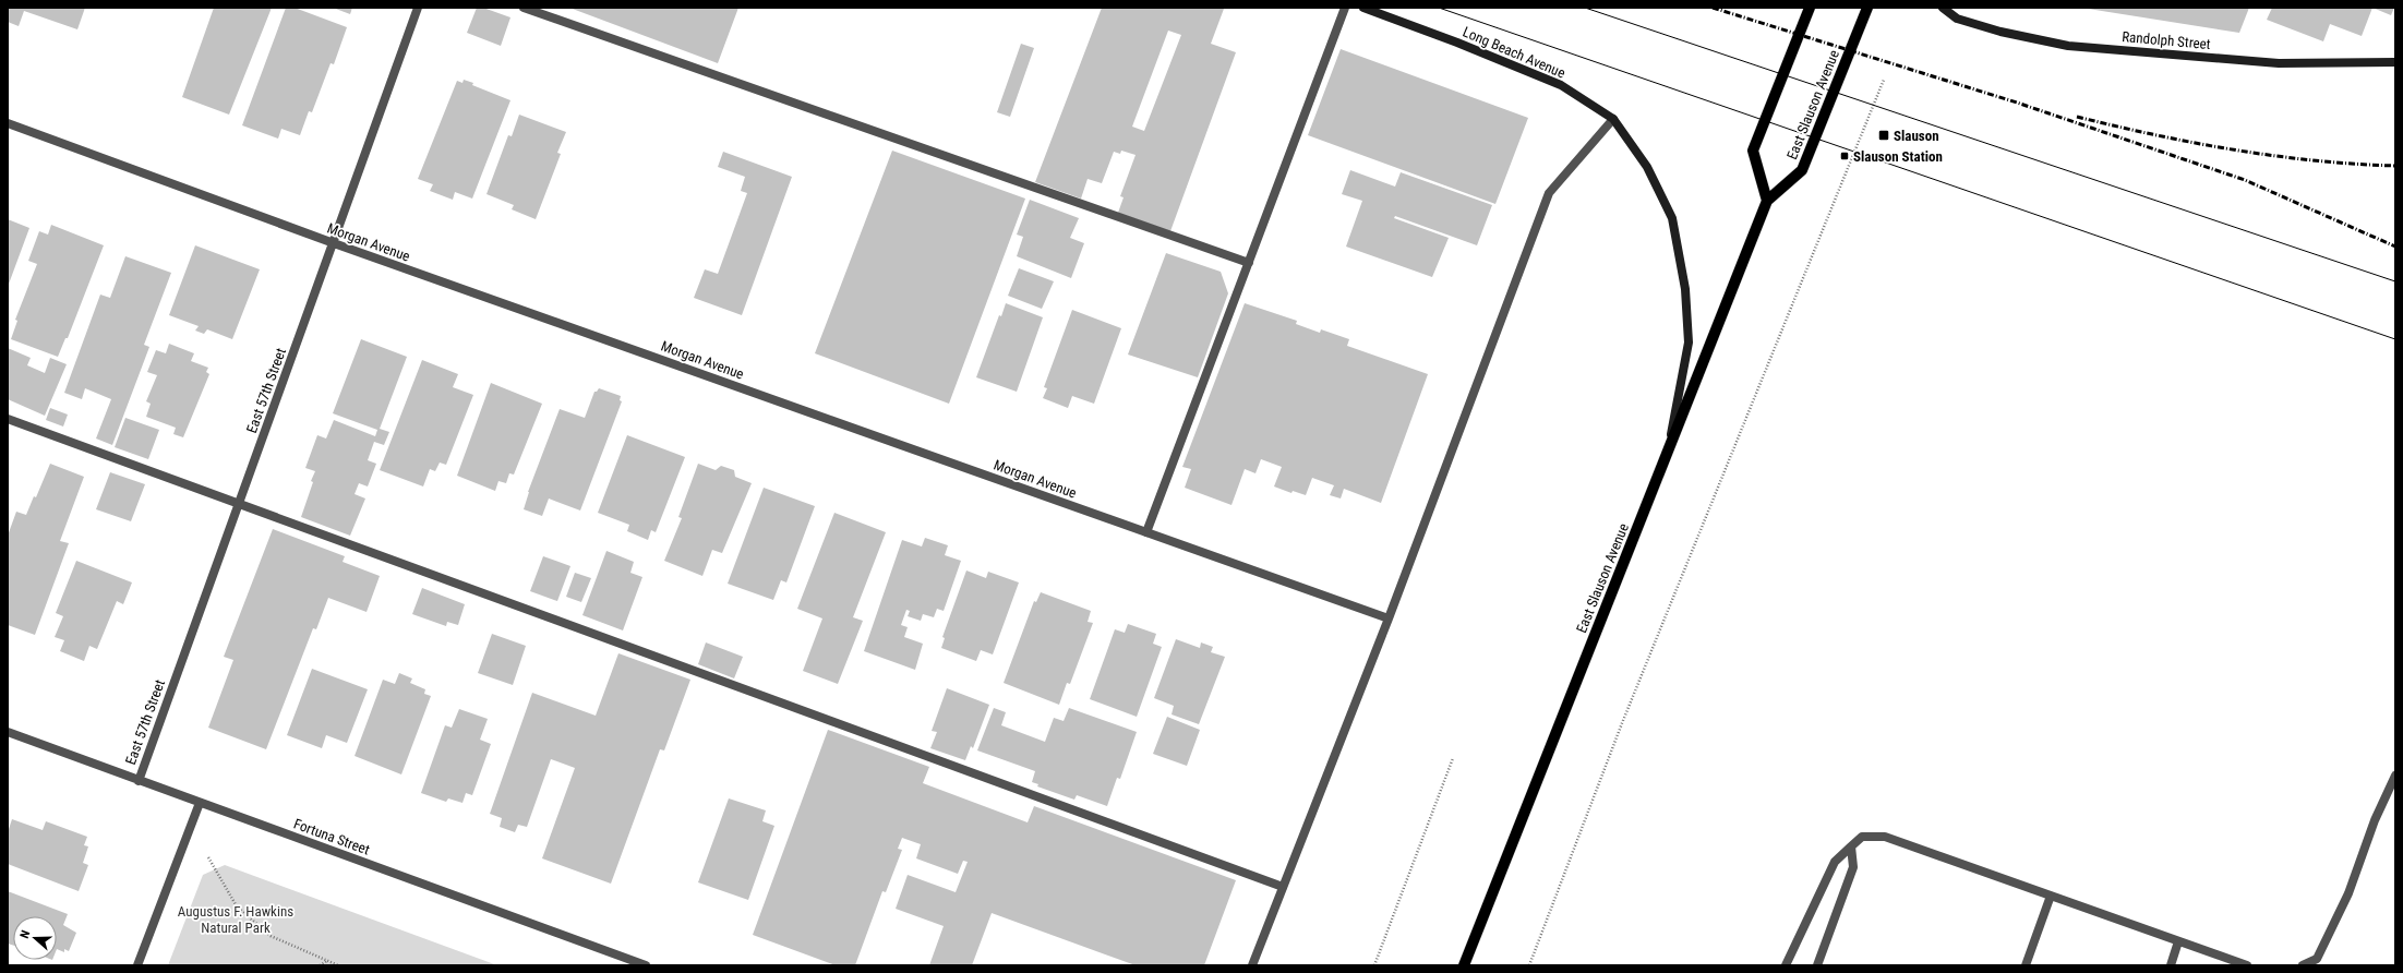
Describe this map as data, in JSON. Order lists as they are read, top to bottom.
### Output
{
  "streets": {
    "main road": ["East Slauson Avenue"],
    "street": [
      "Randolph Street",
      "Long Beach Avenue",
      "Morgan Avenue",
      "East 57th Street",
      "Fortuna Street"
    ]
  },
  "crossings": [
    ["Long Beach Avenue", "East Slauson Avenue"],
    ["Morgan Avenue", "East 57th Street"],
    ["East 57th Street", "Fortuna Street"]
  ],
  "parks": ["Augustus F. Hawkins Natural Park"],
  "places": {
    "transit": ["Slauson", "Slauson Station"]
  },
  "north": "left"
}
